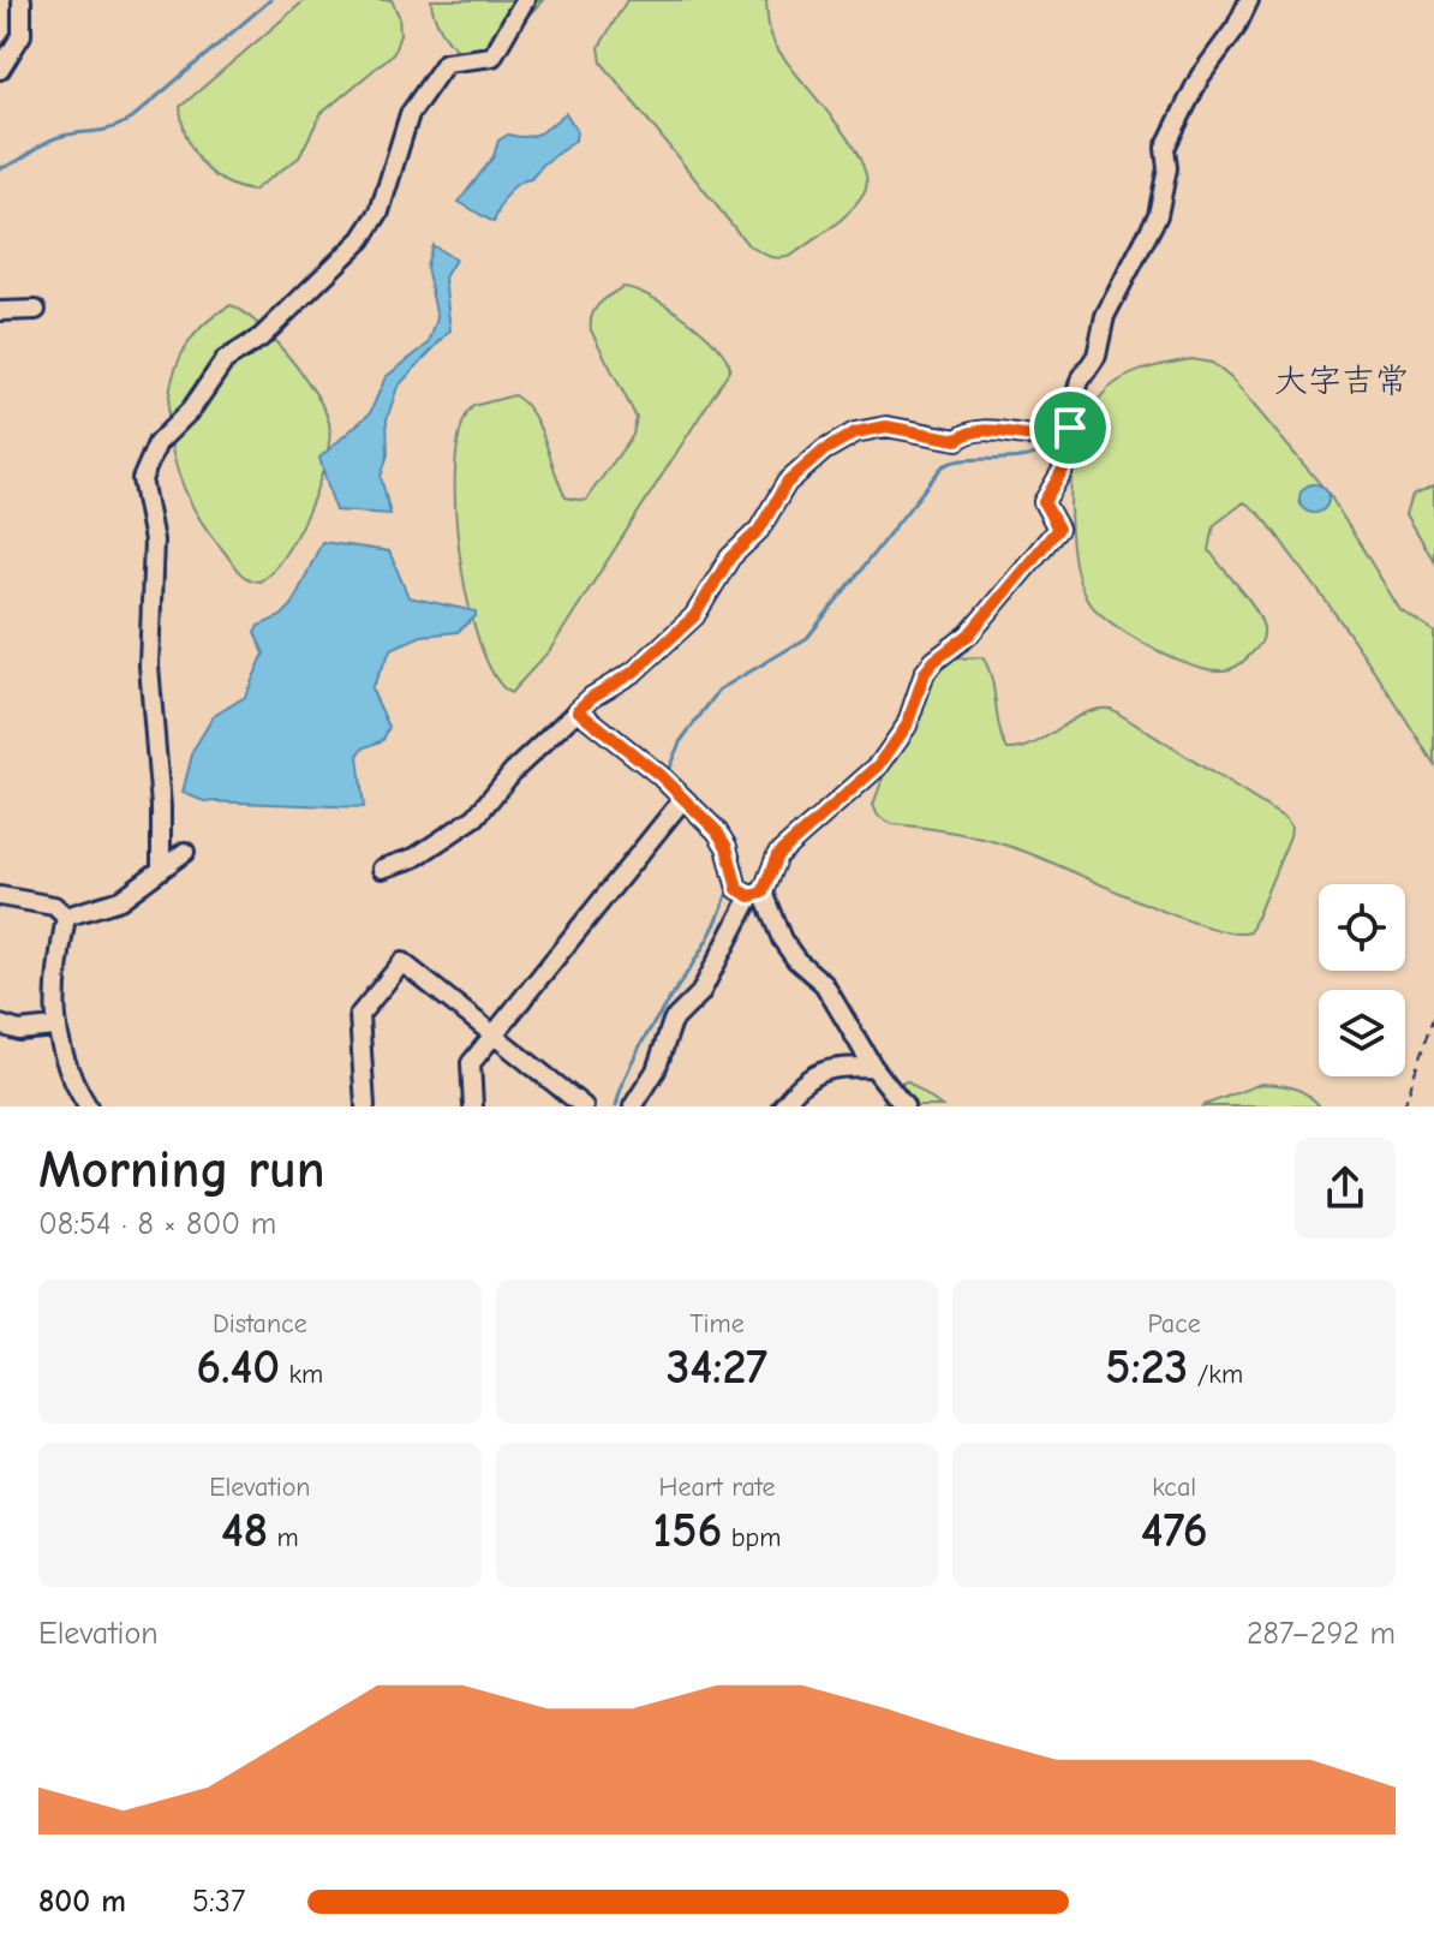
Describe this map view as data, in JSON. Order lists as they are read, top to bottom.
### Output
{
  "districts": ["大字吉常"],
  "page": {
    "heading": ["Morning run", "08:54 · 8 × 800 m"],
    "stats": [
      ["Distance", "6.40 km"],
      ["Time", "34:27"],
      ["Pace", "5:23 /km"],
      ["Elevation", "48 m"],
      ["Heart rate", "156 bpm"],
      ["kcal", "476"]
    ],
    "chart": ["Elevation", "287–292 m"],
    "list": [
      {
        "name": "800 m",
        "note": "5:37"
      }
    ]
  }
}
